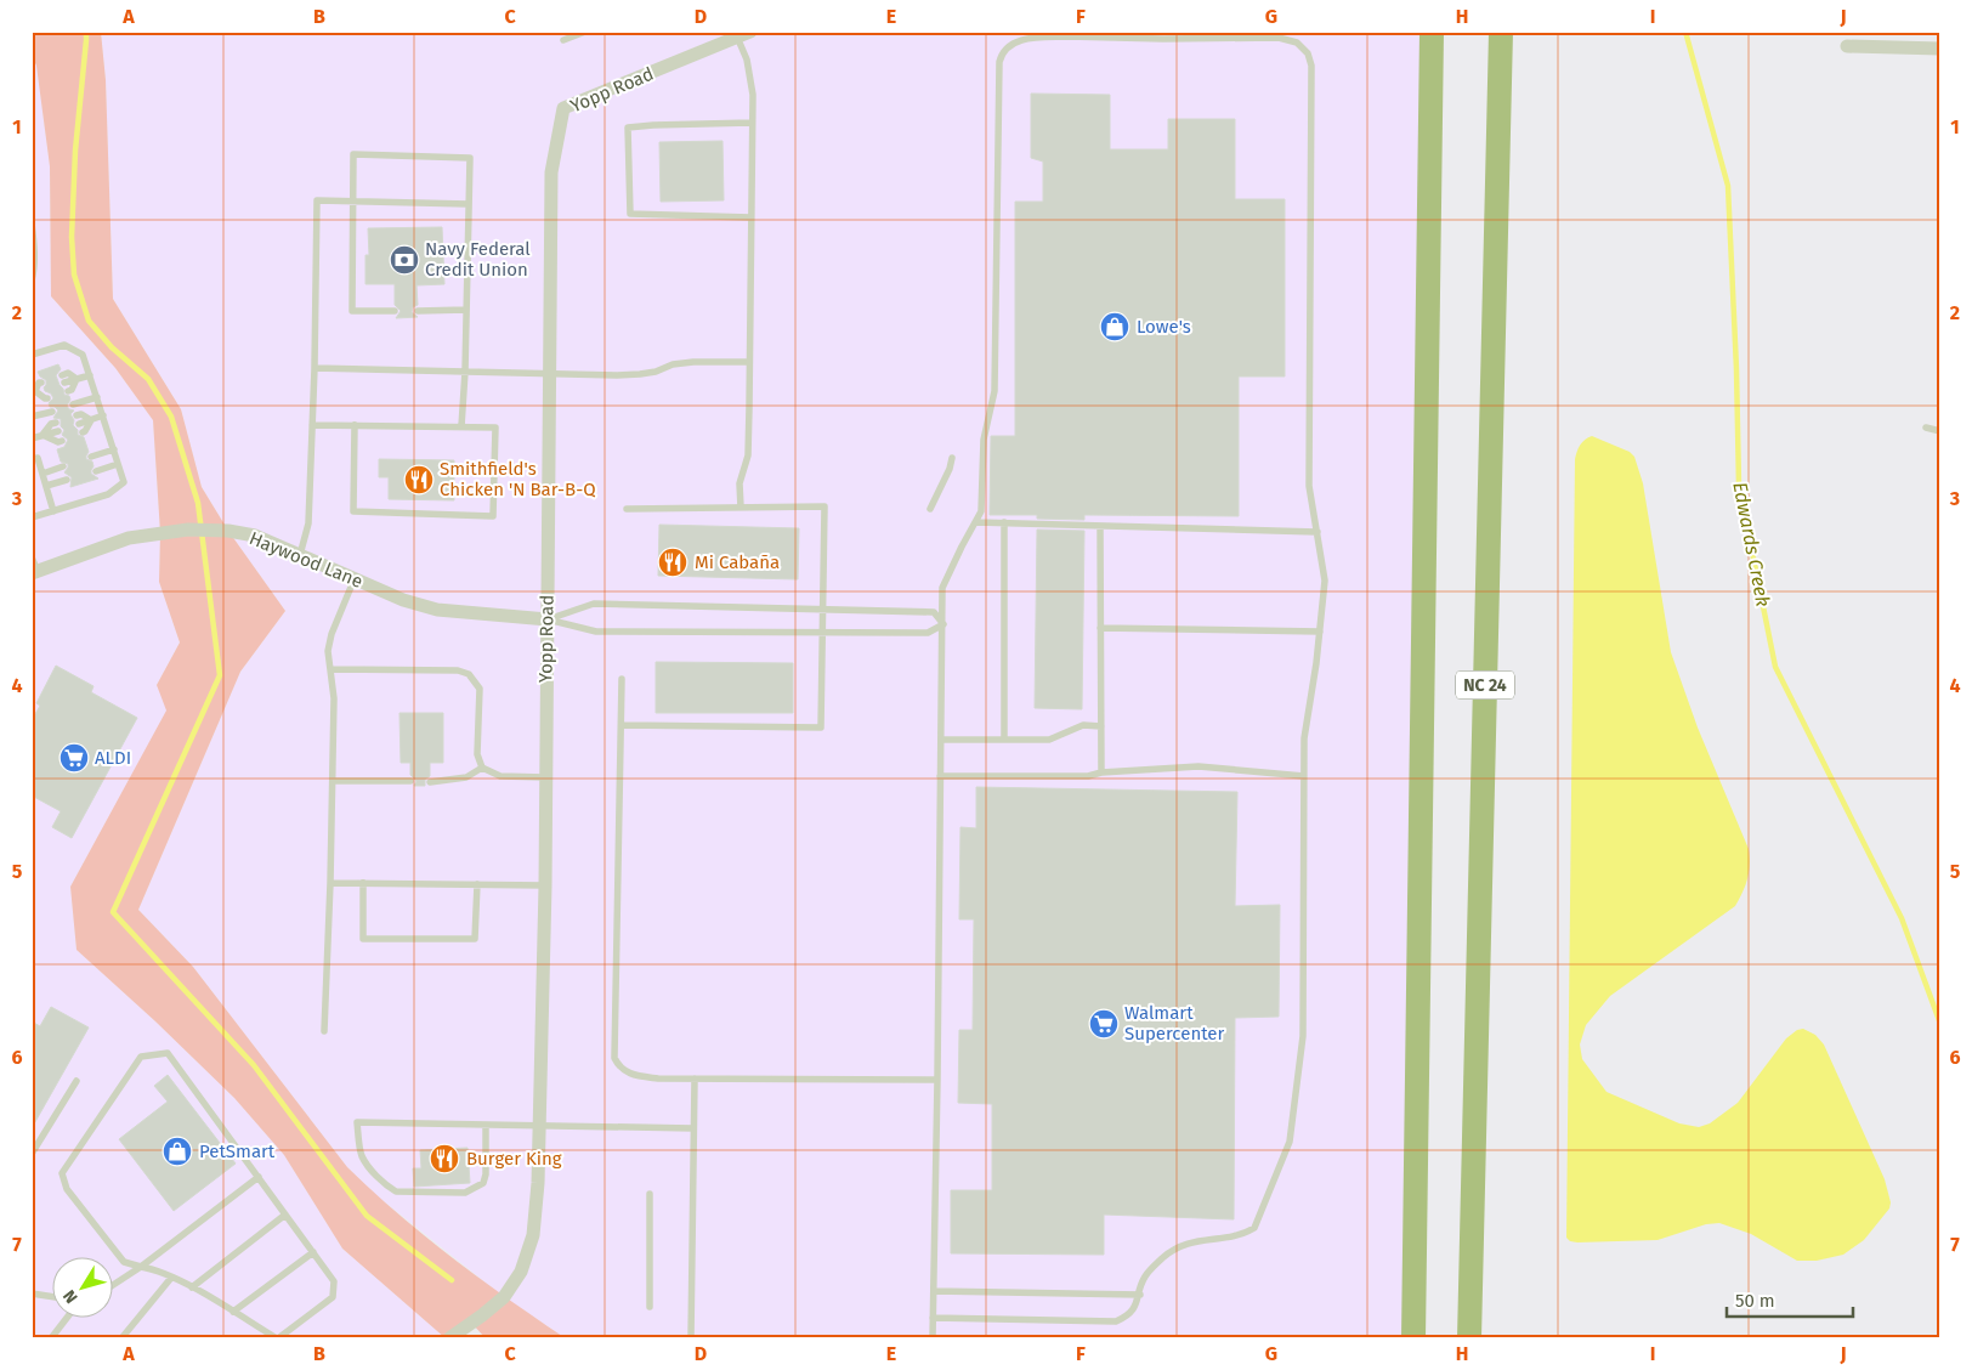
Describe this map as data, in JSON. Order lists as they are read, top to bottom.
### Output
{
  "streets": {
    "highway": ["NC 24"],
    "street": ["Yopp Road", "Haywood Lane"]
  },
  "crossings": [
    ["Yopp Road", "Haywood Lane"]
  ],
  "water": ["Edwards Creek"],
  "places": {
    "bank": ["Navy Federal Credit Union"],
    "shop": ["Lowe's", "PetSmart"],
    "restaurant": ["Smithfield's Chicken 'N Bar-B-Q", "Mi Cabaña", "Burger King"],
    "supermarket": ["ALDI", "Walmart Supercenter"]
  },
  "scale_bar": "50 m",
  "north": "bottom left",
  "grid": {
    "columns": [
      "A",
      "B",
      "C",
      "D",
      "E",
      "F",
      "G",
      "H",
      "I",
      "J"
    ],
    "rows": [
      "1",
      "2",
      "3",
      "4",
      "5",
      "6",
      "7"
    ]
  }
}
